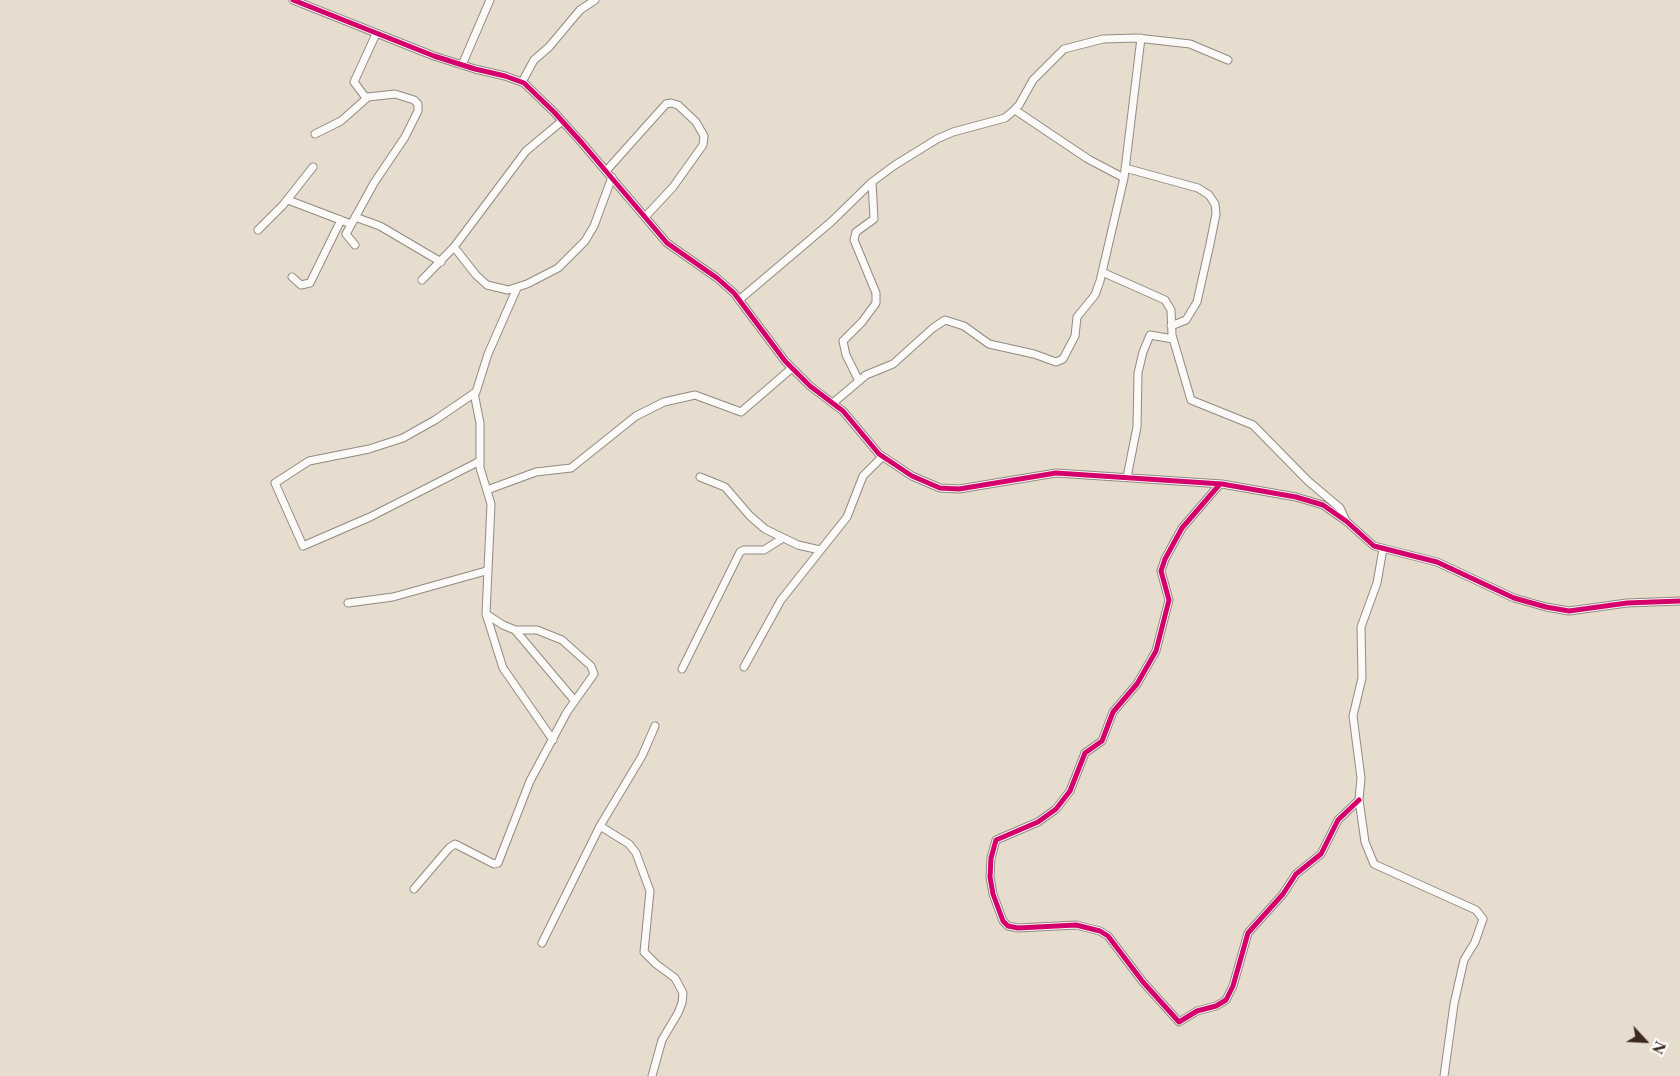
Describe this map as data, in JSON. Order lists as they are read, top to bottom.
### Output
{
  "north": "bottom right"
}
